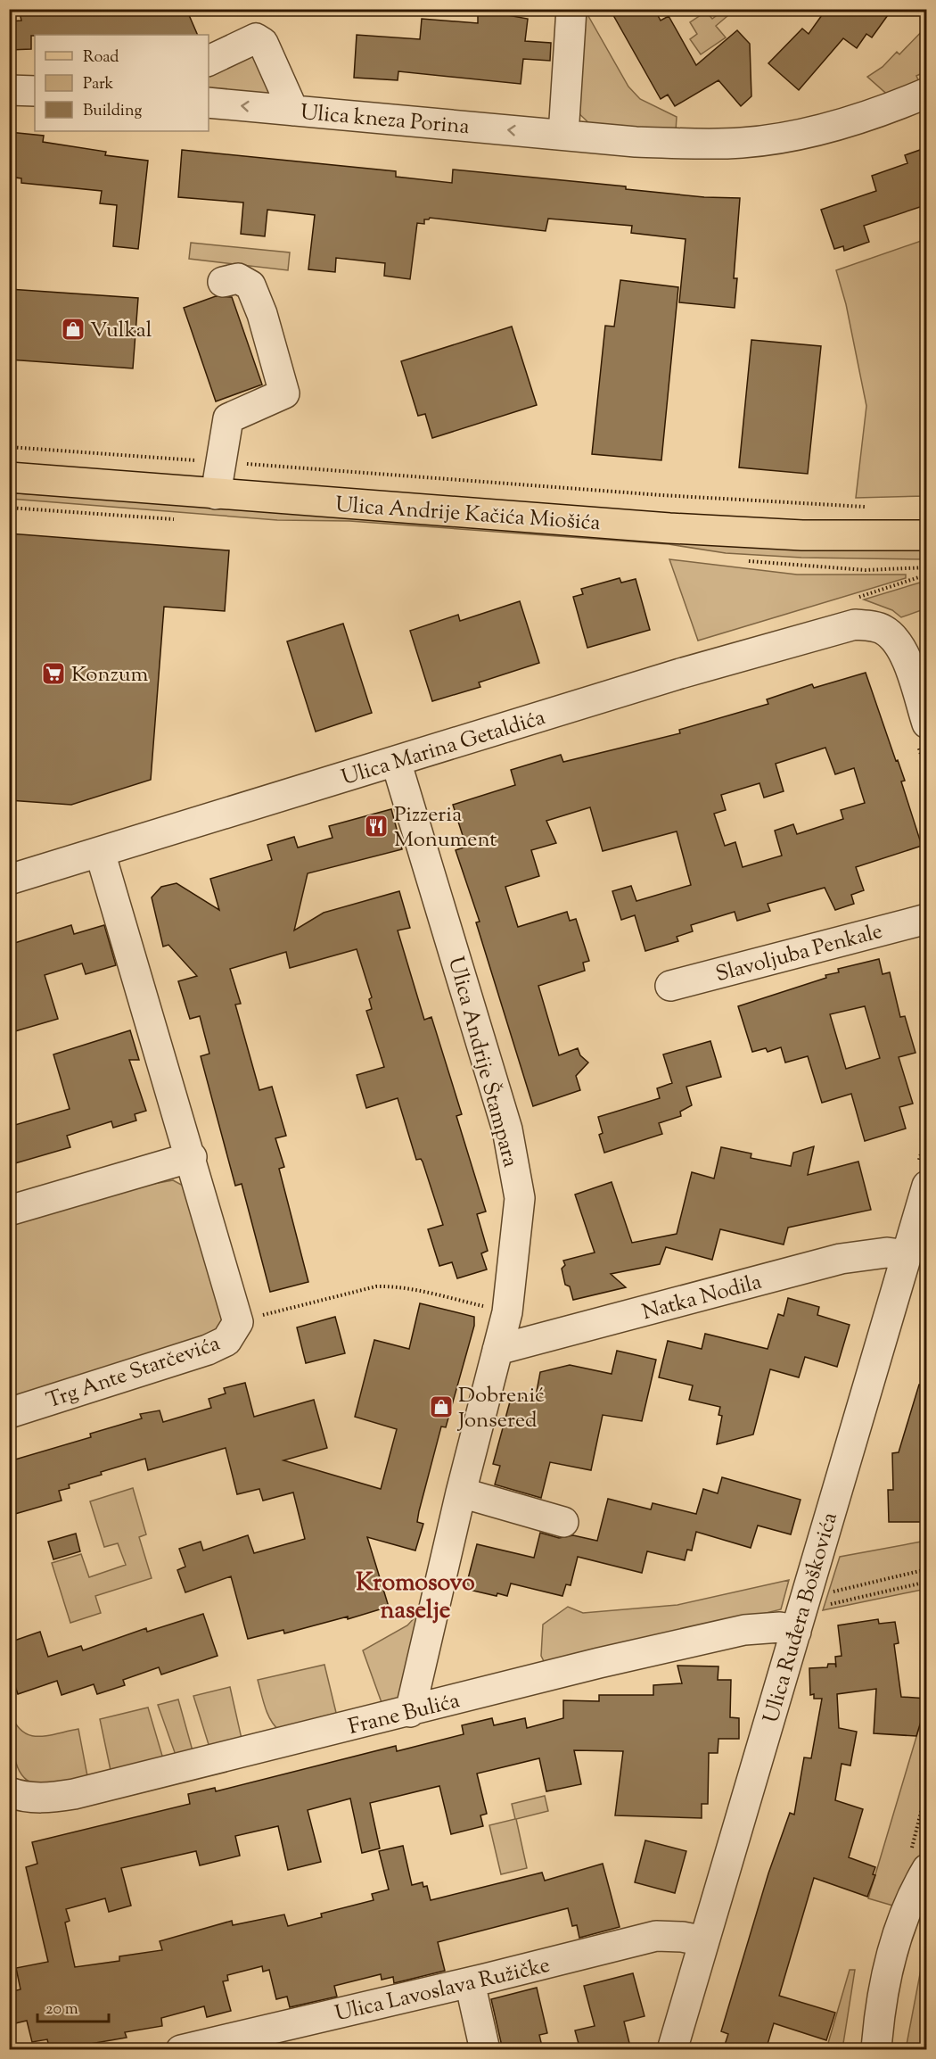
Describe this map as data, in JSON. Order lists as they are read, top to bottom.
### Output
{
  "streets": {
    "main road": ["Ulica Andrije Kačića Miošića"],
    "street": [
      "Ulica kneza Porina",
      "Ulica Marina Getaldića",
      "Slavoljuba Penkale",
      "Ulica Andrije Štampara",
      "Natka Nodila",
      "Trg Ante Starčevića",
      "Ulica Ruđera Boškovića",
      "Frane Bulića",
      "Ulica Lavoslava Ružičke"
    ]
  },
  "crossings": [
    ["Ulica Marina Getaldića", "Ulica Andrije Štampara"],
    ["Ulica Marina Getaldića", "Trg Ante Starčevića"],
    ["Ulica Andrije Štampara", "Natka Nodila"],
    ["Ulica Andrije Štampara", "Frane Bulića"],
    ["Natka Nodila", "Ulica Ruđera Boškovića"],
    ["Ulica Ruđera Boškovića", "Frane Bulića"],
    ["Ulica Ruđera Boškovića", "Ulica Lavoslava Ružičke"]
  ],
  "one_way": ["Ulica kneza Porina"],
  "districts": ["Kromosovo naselje"],
  "places": {
    "shop": ["Vulkal", "Dobrenić Jonsered"],
    "supermarket": ["Konzum"],
    "restaurant": ["Pizzeria Monument"]
  },
  "legend": ["Road", "Park", "Building"],
  "scale_bar": "20 m"
}
